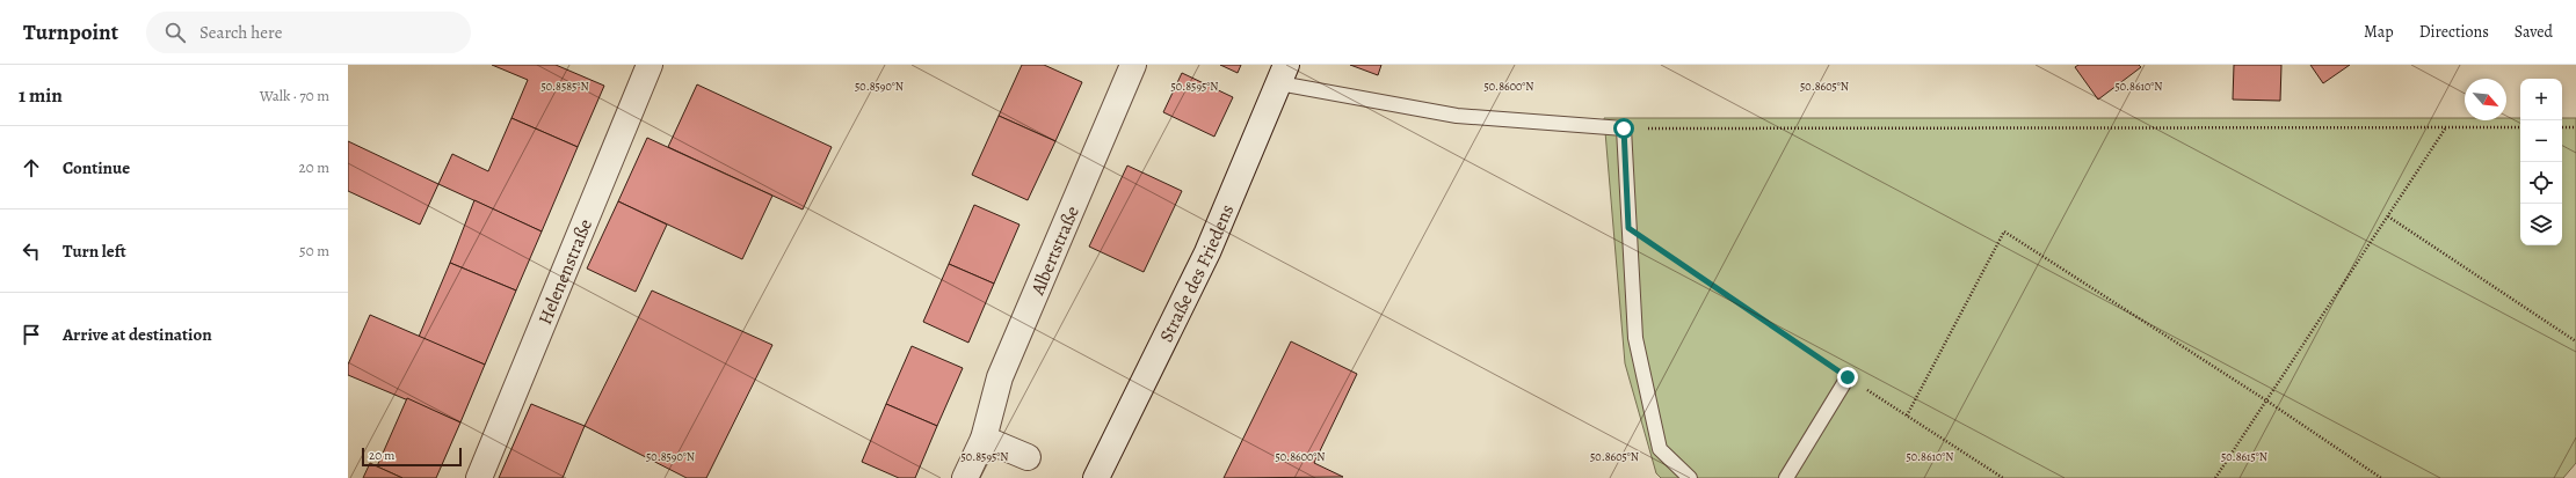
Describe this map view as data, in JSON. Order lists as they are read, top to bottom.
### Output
{
  "streets": {
    "street": ["Albertstraße", "Helenenstraße", "Straße des Friedens"]
  },
  "scale_bar": "20 m",
  "north": "bottom right",
  "page": {
    "header": "Turnpoint",
    "search": "Search here",
    "nav": ["Map", "Directions", "Saved"],
    "heading": ["1 min", "Walk · 70 m"],
    "map_buttons": ["+", "−"],
    "list": [
      ["Continue", "20 m"],
      ["Turn left", "50 m"],
      "Arrive at destination"
    ],
    "scale": "20 m"
  },
  "coordinates": [
    "50.8585°N",
    "50.8590°N",
    "50.8595°N",
    "50.8600°N",
    "50.8605°N",
    "50.8610°N",
    "50.8615°N"
  ]
}
